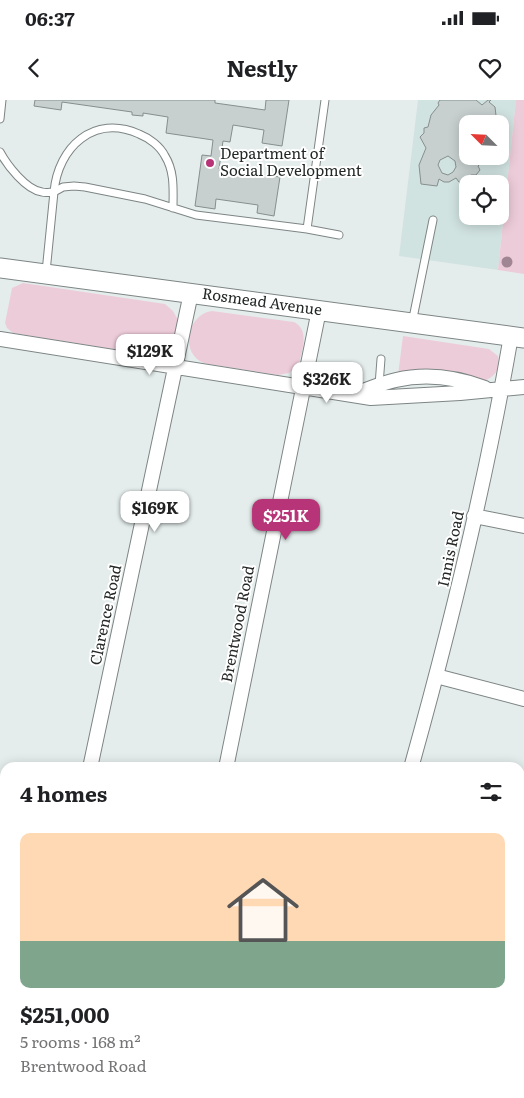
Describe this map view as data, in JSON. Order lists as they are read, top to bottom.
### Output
{
  "streets": {
    "main road": ["Rosmead Avenue"],
    "street": ["Innis Road", "Clarence Road", "Brentwood Road"]
  },
  "crossings": [
    ["Rosmead Avenue", "Innis Road"],
    ["Rosmead Avenue", "Clarence Road"],
    ["Rosmead Avenue", "Brentwood Road"]
  ],
  "places": ["Department of Social Development"],
  "north": "top left",
  "page": {
    "status": "06:37",
    "header": "Nestly",
    "price": [
      "$129K",
      "$326K",
      "$169K",
      "$251K"
    ],
    "heading": "4 homes",
    "list": [
      {
        "name": "$251,000",
        "note": "5 rooms · 168 m² · Brentwood Road"
      }
    ]
  }
}
